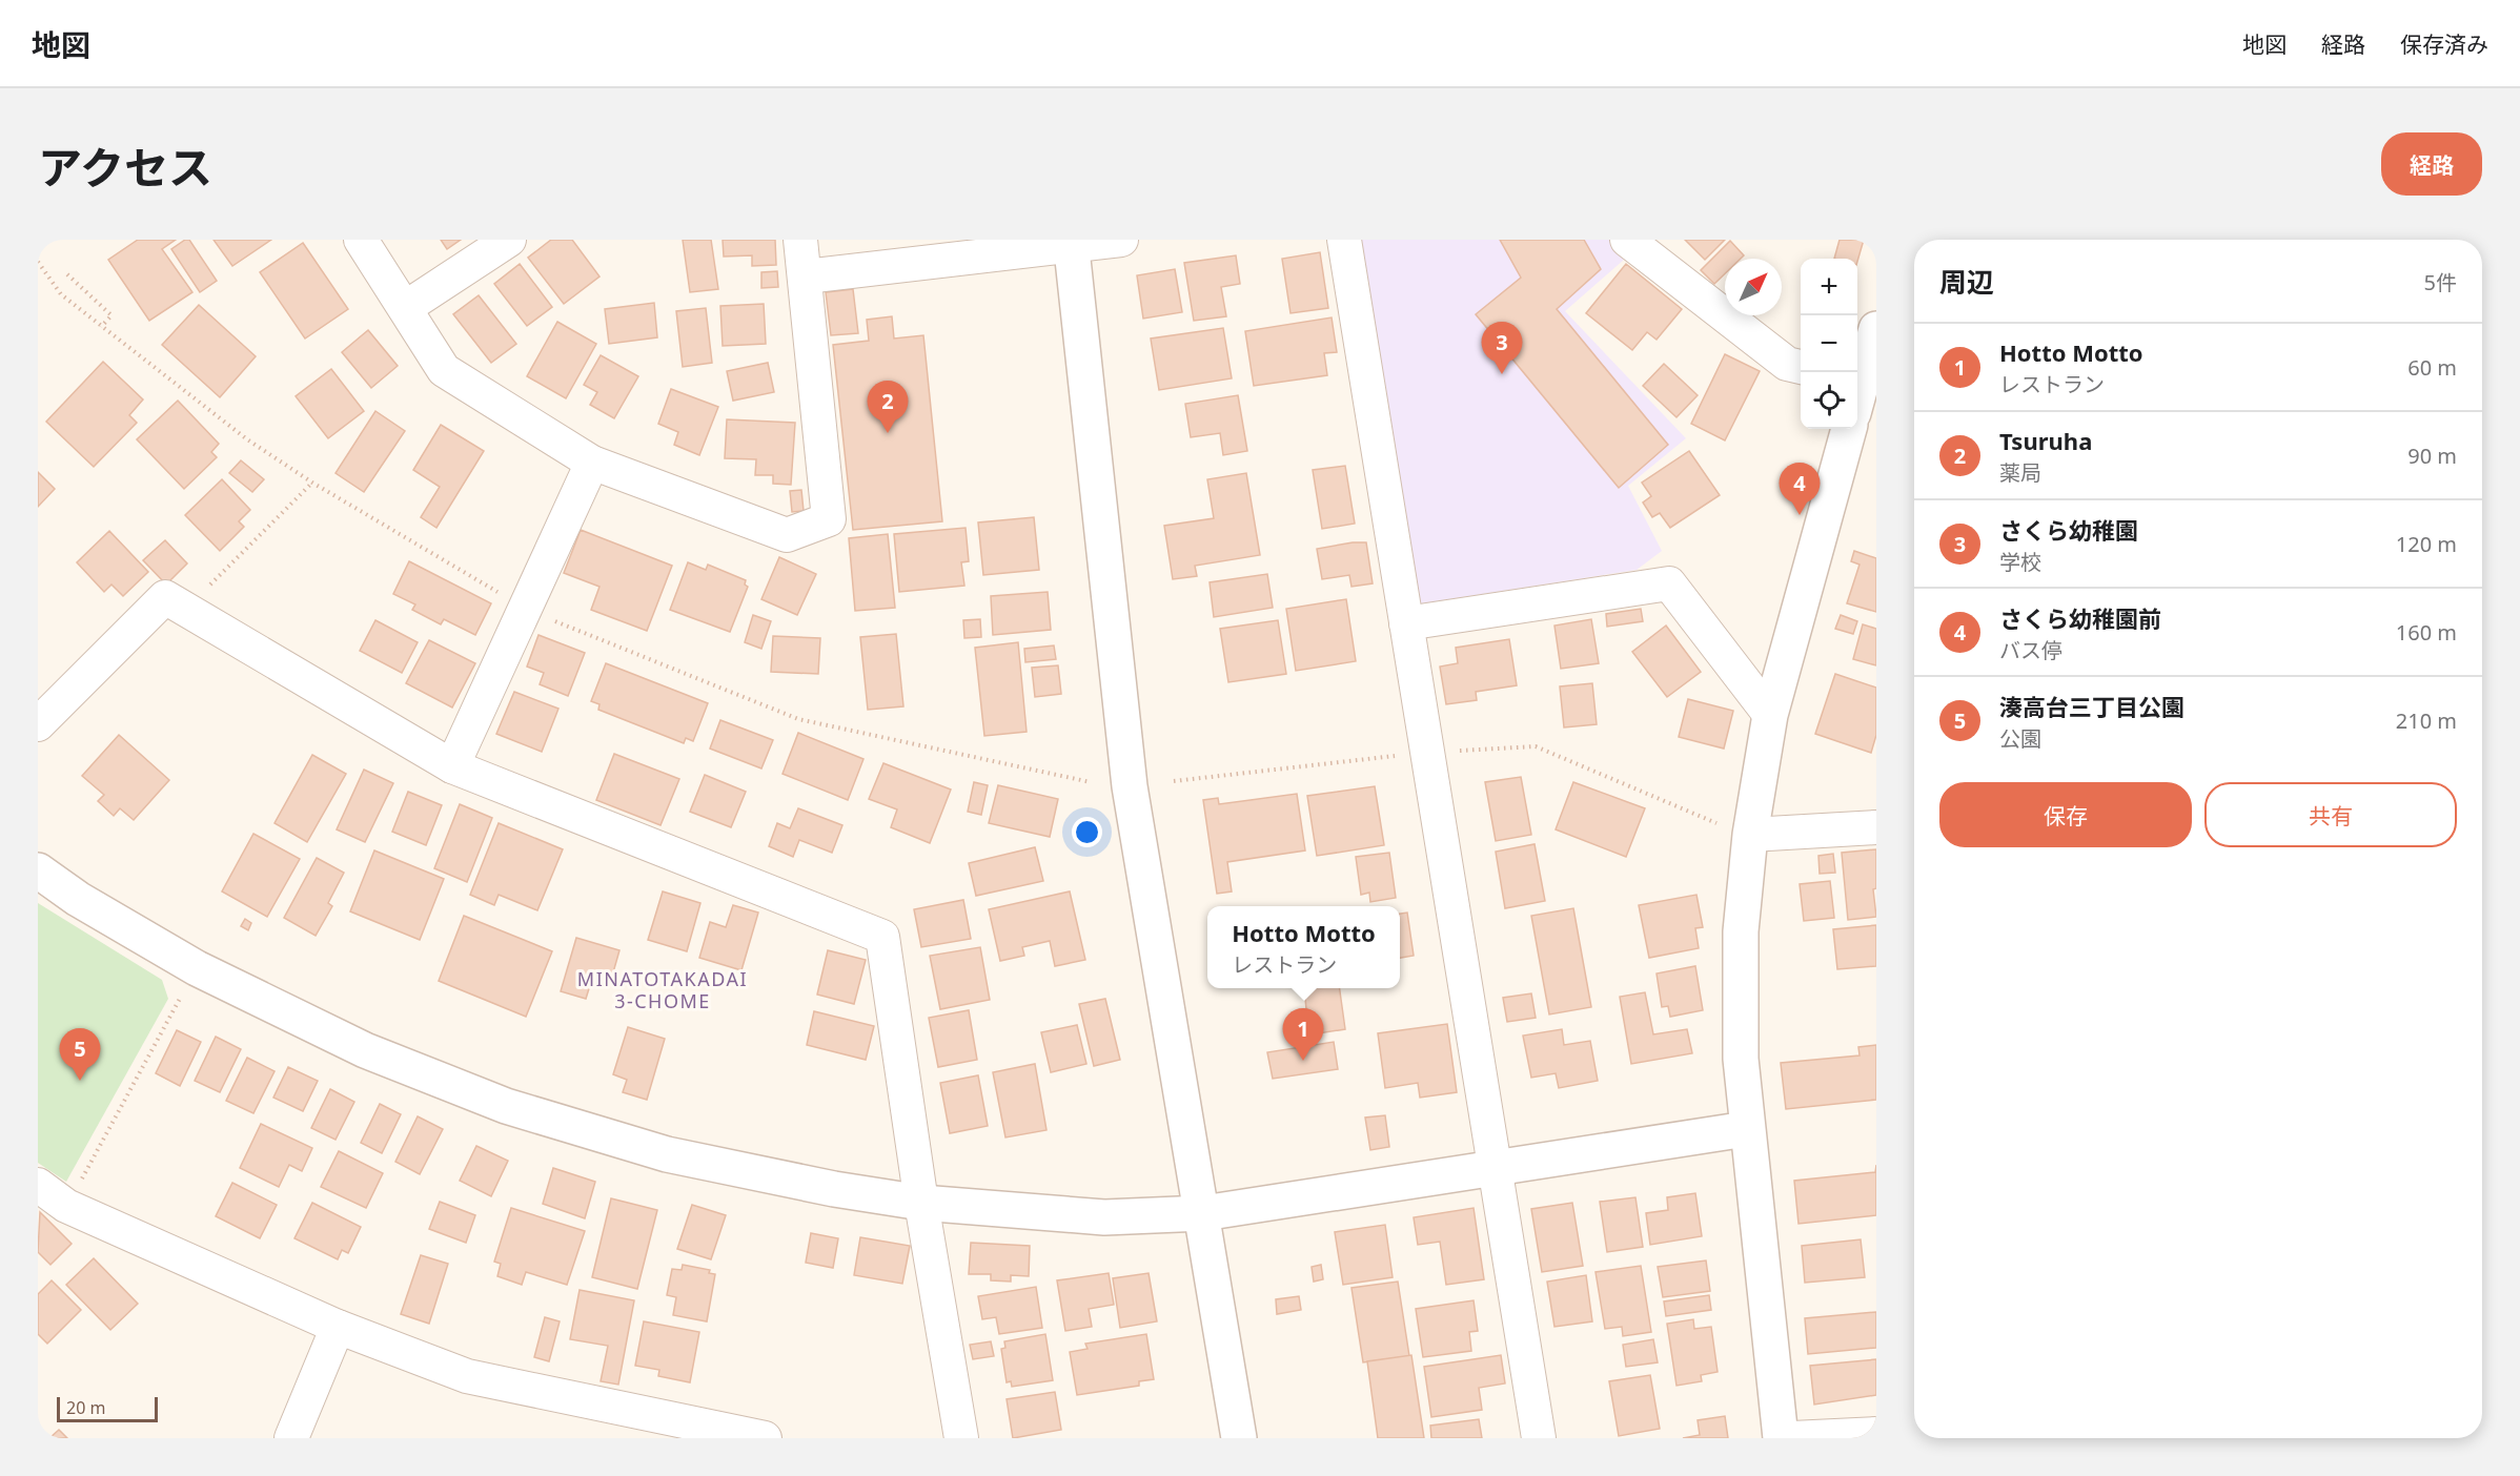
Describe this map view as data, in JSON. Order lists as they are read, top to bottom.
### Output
{
  "districts": ["MINATOTAKADAI 3-CHOME"],
  "scale_bar": "20 m",
  "north": "top right",
  "page": {
    "header": "地図",
    "nav": ["地図", "経路", "保存済み"],
    "title": "アクセス",
    "buttons": [
      "経路",
      ["保存", "共有"]
    ],
    "heading": ["周辺", "5件"],
    "map_buttons": ["+", "−"],
    "pins": [
      "3",
      "2",
      "4",
      "1",
      "5"
    ],
    "list": [
      {
        "mark": "1",
        "name": "Hotto Motto",
        "note": "レストラン",
        "value": "60 m"
      },
      {
        "mark": "2",
        "name": "Tsuruha",
        "note": "薬局",
        "value": "90 m"
      },
      {
        "mark": "3",
        "name": "さくら幼稚園",
        "note": "学校",
        "value": "120 m"
      },
      {
        "mark": "4",
        "name": "さくら幼稚園前",
        "note": "バス停",
        "value": "160 m"
      },
      {
        "mark": "5",
        "name": "湊高台三丁目公園",
        "note": "公園",
        "value": "210 m"
      }
    ],
    "popup": ["Hotto Motto", "レストラン"],
    "scale": "20 m"
  }
}
